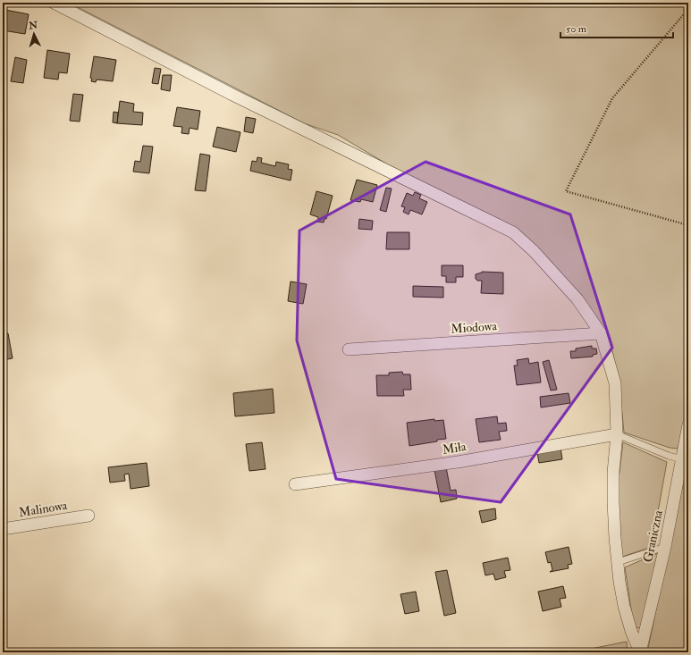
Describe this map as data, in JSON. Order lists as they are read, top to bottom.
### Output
{
  "streets": {
    "street": [
      "Miodowa",
      "Miła",
      "Malinowa",
      "Graniczna"
    ]
  },
  "scale_bar": "50 m",
  "north": "top"
}
